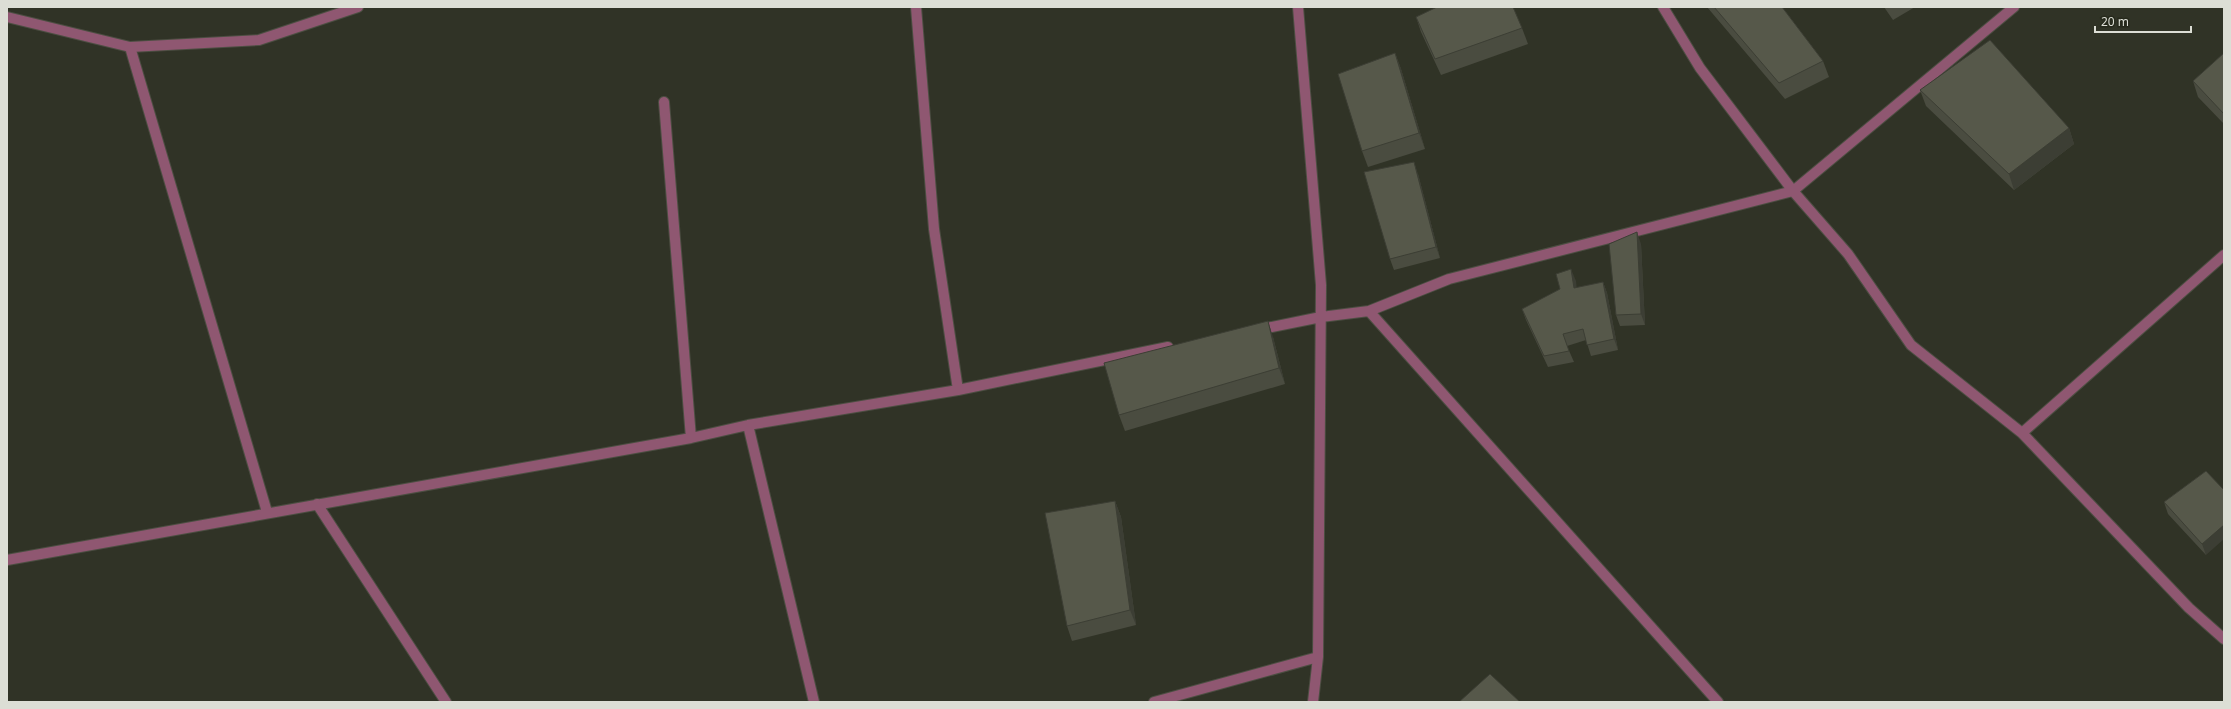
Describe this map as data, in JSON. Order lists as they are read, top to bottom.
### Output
{
  "scale_bar": "20 m"
}
